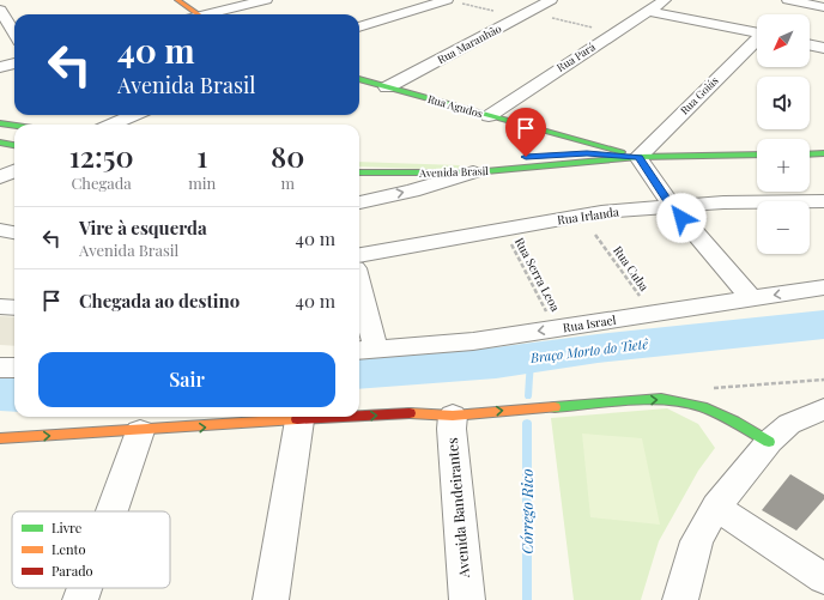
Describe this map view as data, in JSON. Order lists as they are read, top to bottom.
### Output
{
  "streets": {
    "street": [
      "Rua Maranhão",
      "Rua Pará",
      "Rua Goiás",
      "Rua Agudos",
      "Avenida Brasil",
      "Rua Irlanda",
      "Rua Israel",
      "Avenida Bandeirantes"
    ],
    "path": ["Rua Cuba", "Rua Serra Leoa"]
  },
  "crossings": [
    ["Rua Maranhão", "Rua Agudos"],
    ["Rua Pará", "Rua Agudos"],
    ["Rua Goiás", "Rua Agudos"],
    ["Rua Goiás", "Avenida Brasil"],
    ["Rua Agudos", "Avenida Brasil"],
    ["Rua Irlanda", "Rua Serra Leoa"],
    ["Rua Cuba", "Rua Israel"],
    ["Rua Serra Leoa", "Rua Israel"]
  ],
  "water": ["Braço Morto do Tietê", "Córrego Rico"],
  "legend": ["Livre", "Lento", "Parado"],
  "north": "bottom left",
  "page": {
    "map_buttons": ["+", "−"],
    "turn": ["40 m", "Avenida Brasil"],
    "eta": [
      "12:50",
      "Chegada",
      "1",
      "min",
      "80",
      "m"
    ],
    "list": [
      {
        "name": "Vire à esquerda",
        "note": "Avenida Brasil",
        "value": "40 m"
      },
      {
        "name": "Chegada ao destino",
        "value": "40 m"
      }
    ],
    "buttons": "Sair"
  }
}
